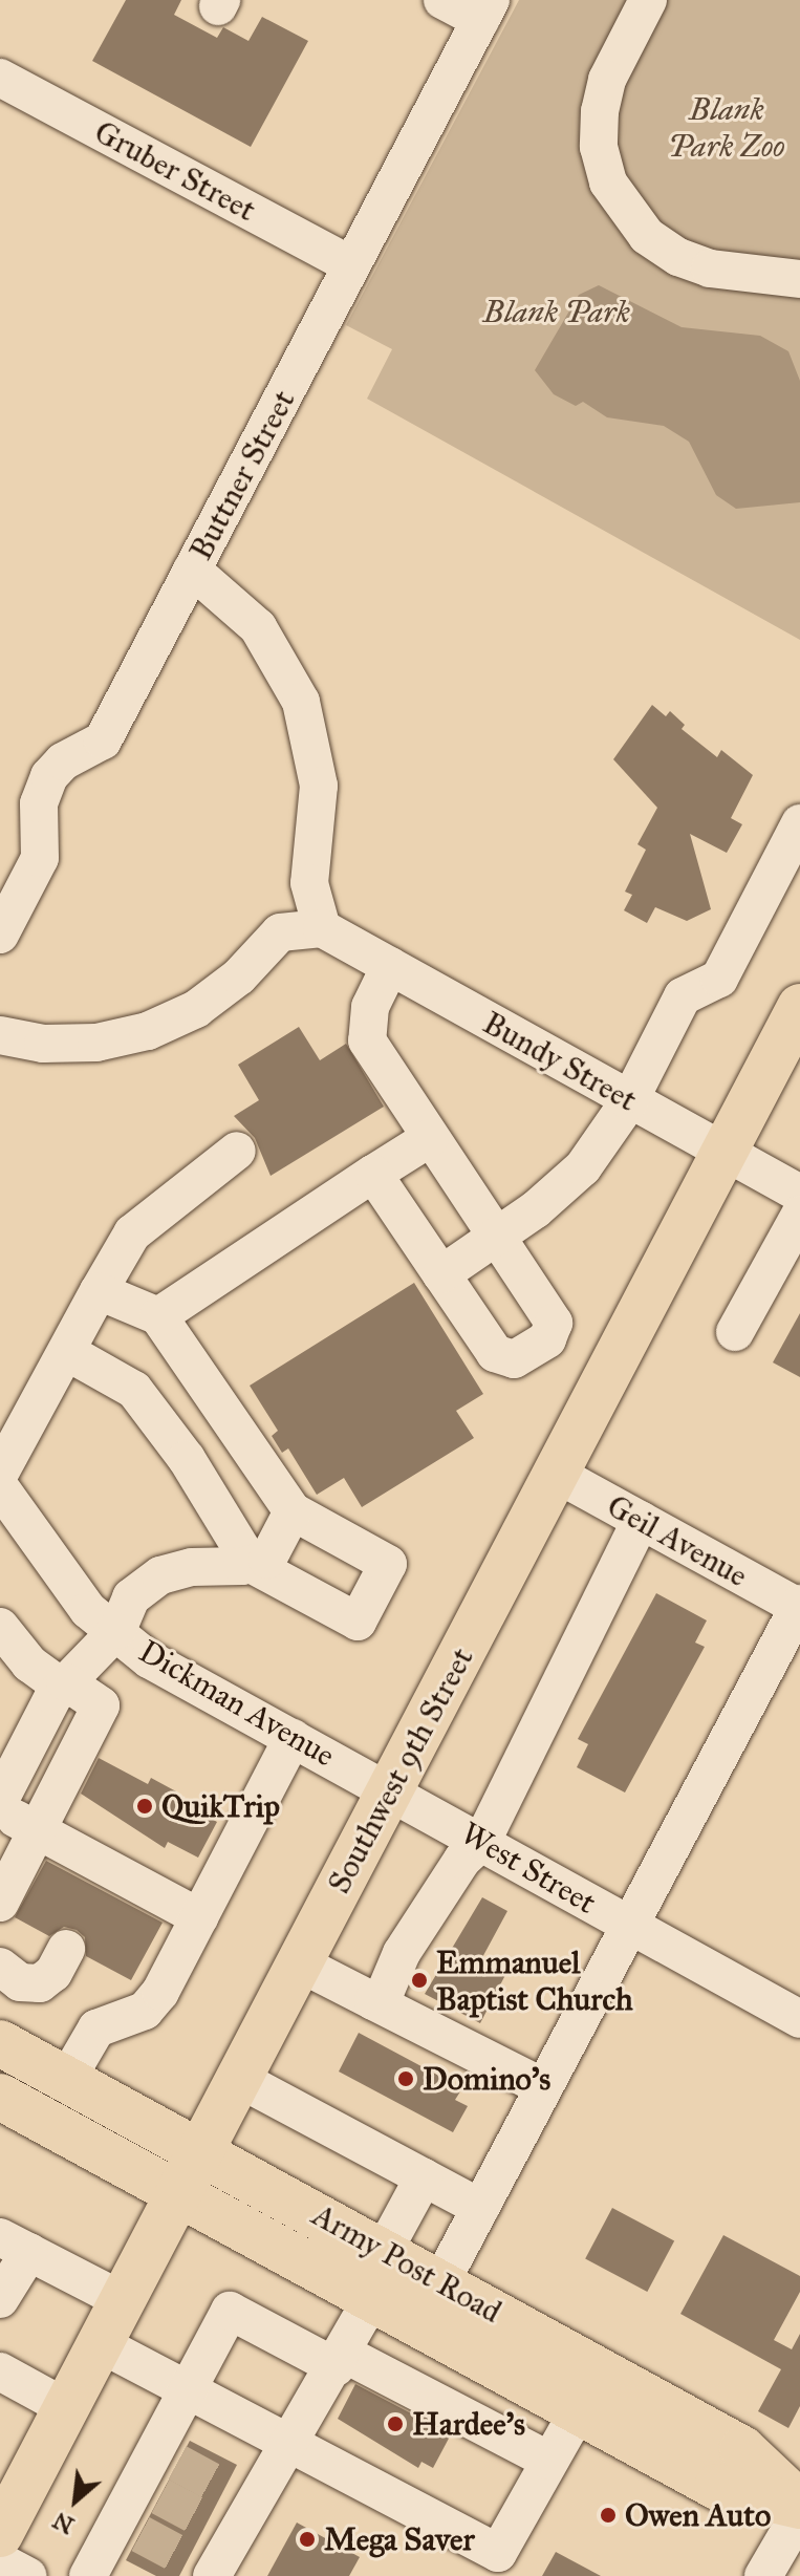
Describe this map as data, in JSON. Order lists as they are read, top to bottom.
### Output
{
  "streets": {
    "main road": ["Southwest 9th Street", "Army Post Road"],
    "street": [
      "Gruber Street",
      "Buttner Street",
      "Bundy Street",
      "Geil Avenue",
      "Dickman Avenue",
      "West Street"
    ]
  },
  "crossings": [
    ["Gruber Street", "Buttner Street"],
    ["Bundy Street", "Southwest 9th Street"],
    ["Geil Avenue", "Southwest 9th Street"],
    ["Dickman Avenue", "Southwest 9th Street"],
    ["Dickman Avenue", "West Street"],
    ["Southwest 9th Street", "West Street"],
    ["Southwest 9th Street", "Army Post Road"]
  ],
  "parks": ["Blank Park Zoo", "Blank Park"],
  "places": [
    "QuikTrip",
    "Emmanuel Baptist Church",
    "Domino's",
    "Hardee's",
    "Owen Auto",
    "Mega Saver"
  ],
  "north": "bottom left"
}
